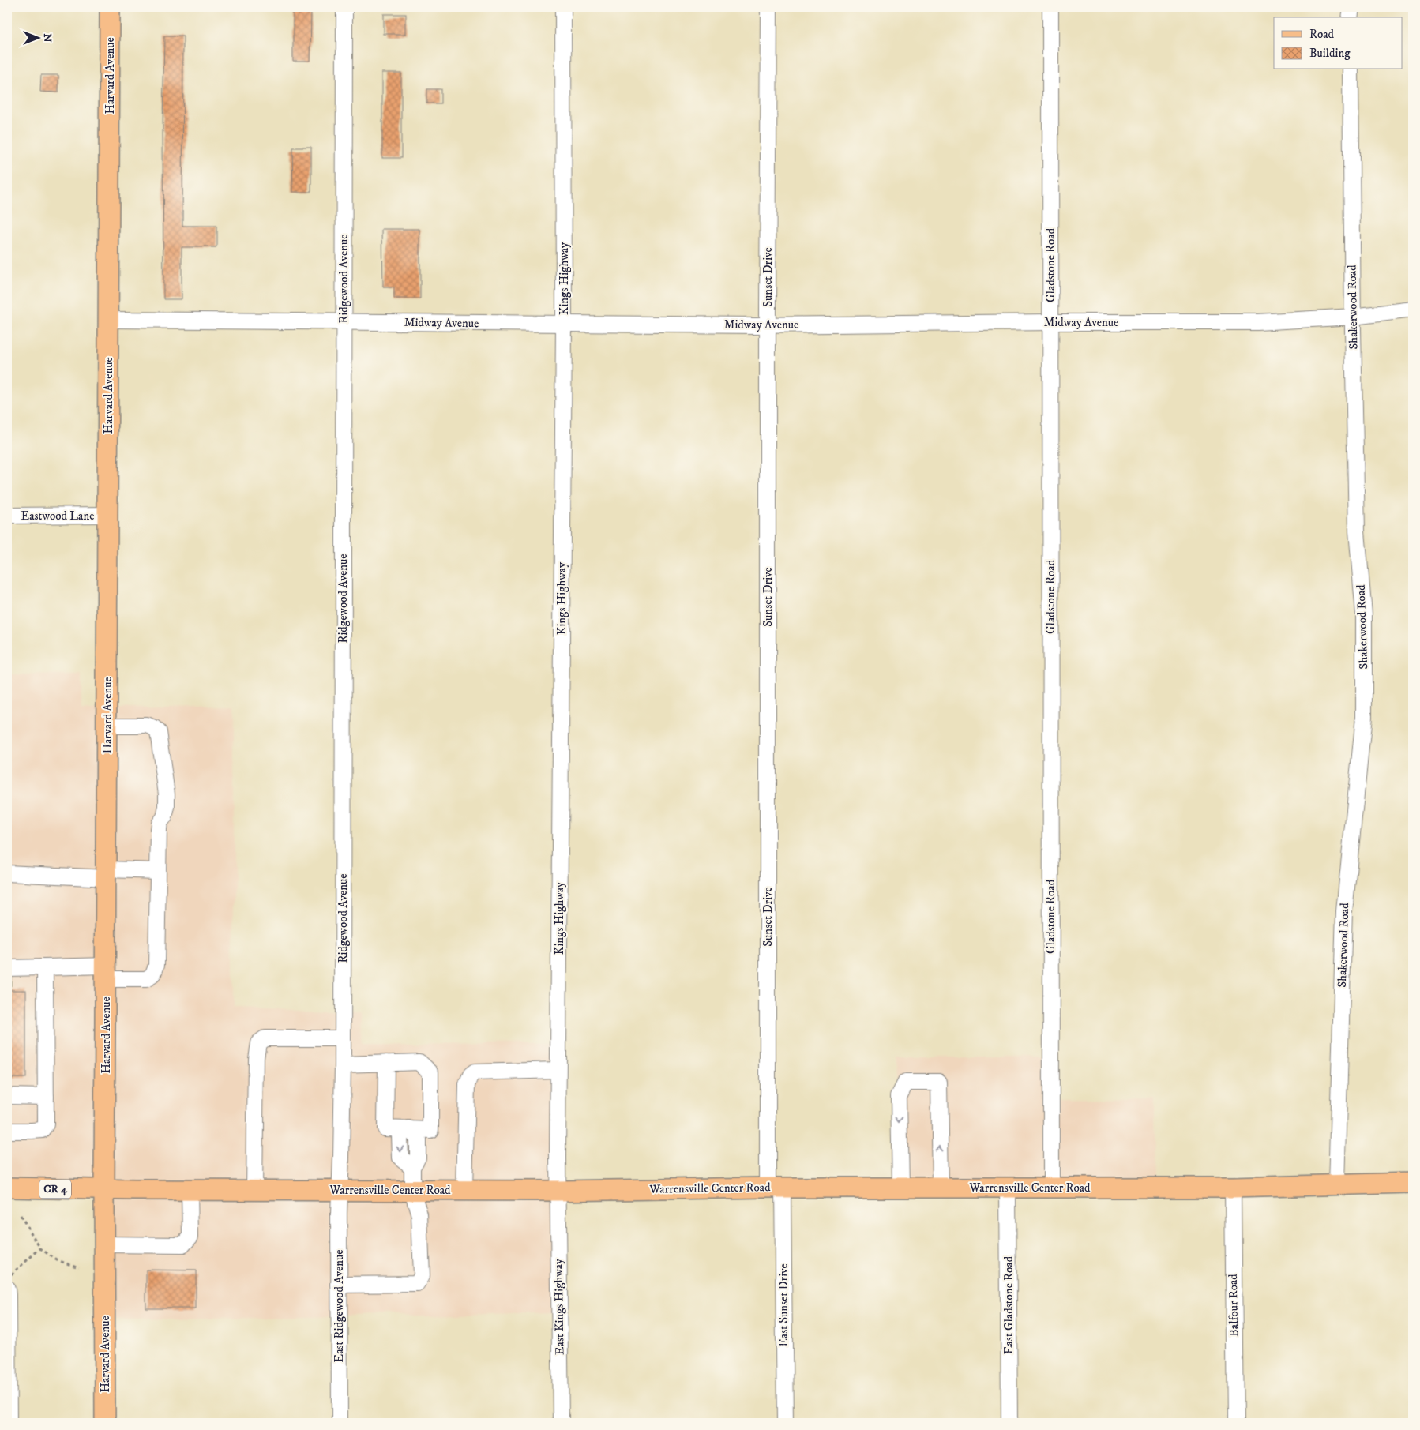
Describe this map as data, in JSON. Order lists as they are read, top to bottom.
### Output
{
  "streets": {
    "main road": ["Harvard Avenue", "Warrensville Center Road", "CR 4"],
    "street": [
      "Gladstone Road",
      "Sunset Drive",
      "Ridgewood Avenue",
      "Kings Highway",
      "Shakerwood Road",
      "Midway Avenue",
      "Eastwood Lane",
      "East Sunset Drive",
      "East Gladstone Road",
      "Balfour Road",
      "East Ridgewood Avenue",
      "East Kings Highway"
    ]
  },
  "crossings": [
    ["Harvard Avenue", "Midway Avenue"],
    ["Harvard Avenue", "Eastwood Lane"],
    ["Harvard Avenue", "Warrensville Center Road"],
    ["Gladstone Road", "Midway Avenue"],
    ["Gladstone Road", "Warrensville Center Road"],
    ["Sunset Drive", "Midway Avenue"],
    ["Sunset Drive", "Warrensville Center Road"],
    ["Sunset Drive", "East Sunset Drive"],
    ["Ridgewood Avenue", "Midway Avenue"],
    ["Ridgewood Avenue", "Warrensville Center Road"],
    ["Ridgewood Avenue", "East Ridgewood Avenue"],
    ["Kings Highway", "Midway Avenue"],
    ["Kings Highway", "Warrensville Center Road"],
    ["Kings Highway", "East Kings Highway"],
    ["Shakerwood Road", "Midway Avenue"],
    ["Shakerwood Road", "Warrensville Center Road"],
    ["Warrensville Center Road", "East Sunset Drive"],
    ["Warrensville Center Road", "East Gladstone Road"],
    ["Warrensville Center Road", "Balfour Road"],
    ["Warrensville Center Road", "East Ridgewood Avenue"],
    ["Warrensville Center Road", "East Kings Highway"]
  ],
  "legend": ["Road", "Building"],
  "north": "right"
}
